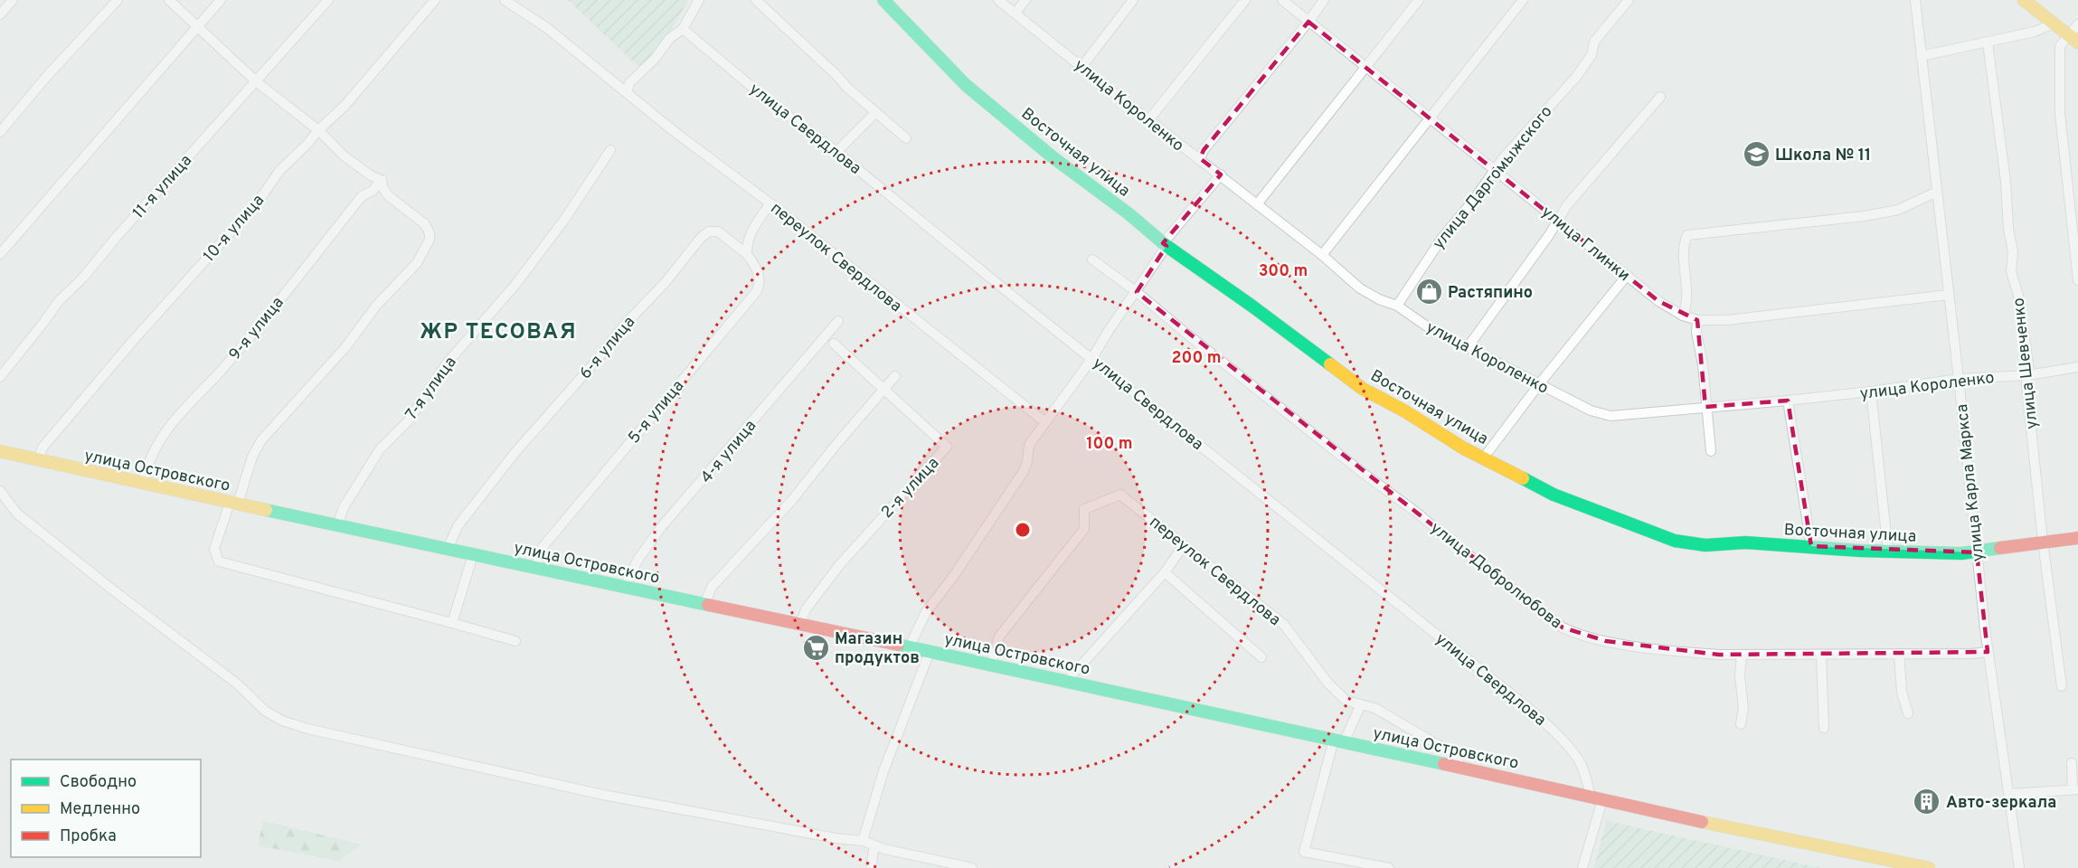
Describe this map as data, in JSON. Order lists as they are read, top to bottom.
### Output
{
  "streets": {
    "street": [
      "улица Короленко",
      "улица Свердлова",
      "Восточная улица",
      "улица Даргомыжского",
      "11-я улица",
      "10-я улица",
      "улица Глинки",
      "переулок Свердлова",
      "9-я улица",
      "6-я улица",
      "улица Шевченко",
      "7-я улица",
      "5-я улица",
      "4-я улица",
      "улица Островского",
      "улица Карла Маркса",
      "2-я улица",
      "улица Добролюбова"
    ]
  },
  "crossings": [
    ["улица Короленко", "улица Даргомыжского"],
    ["улица Короленко", "улица Шевченко"],
    ["улица Короленко", "улица Карла Маркса"],
    ["улица Свердлова", "улица Островского"],
    ["Восточная улица", "улица Шевченко"],
    ["Восточная улица", "улица Карла Маркса"],
    ["улица Даргомыжского", "улица Глинки"],
    ["10-я улица", "улица Островского"],
    ["улица Глинки", "улица Карла Маркса"],
    ["переулок Свердлова", "улица Островского"],
    ["9-я улица", "улица Островского"],
    ["6-я улица", "5-я улица"],
    ["6-я улица", "улица Островского"],
    ["7-я улица", "улица Островского"],
    ["5-я улица", "улица Островского"],
    ["4-я улица", "улица Островского"],
    ["улица Островского", "2-я улица"],
    ["улица Карла Маркса", "улица Добролюбова"]
  ],
  "districts": ["ЖР ТЕСОВАЯ"],
  "places": {
    "school or university": ["Школа № 11"],
    "shop": ["Растяпино"],
    "supermarket": ["Магазин продуктов"],
    "building": ["Авто-зеркала"]
  },
  "legend": ["Свободно", "Медленно", "Пробка"],
  "rings": ["300 m", "200 m", "100 m"]
}
